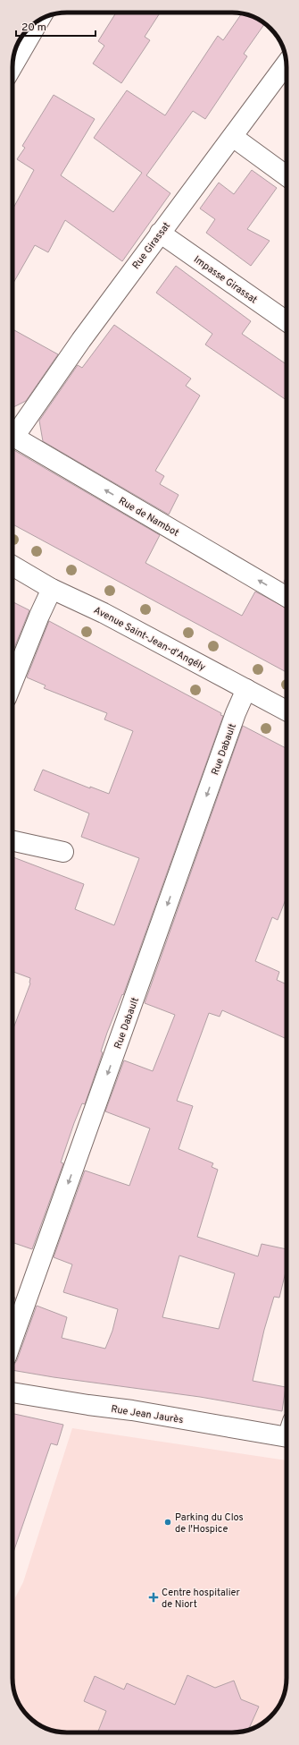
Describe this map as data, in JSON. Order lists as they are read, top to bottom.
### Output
{
  "streets": {
    "street": [
      "Rue Girassat",
      "Impasse Girassat",
      "Rue de Nambot",
      "Avenue Saint-Jean-d'Angély",
      "Rue Dabault",
      "Rue Jean Jaurès"
    ]
  },
  "crossings": [
    ["Rue Girassat", "Impasse Girassat"],
    ["Avenue Saint-Jean-d'Angély", "Rue Dabault"]
  ],
  "one_way": ["Rue de Nambot", "Rue Dabault"],
  "places": {
    "other": ["Parking du Clos de l'Hospice"],
    "health": ["Centre hospitalier de Niort"]
  },
  "scale_bar": "20 m"
}
